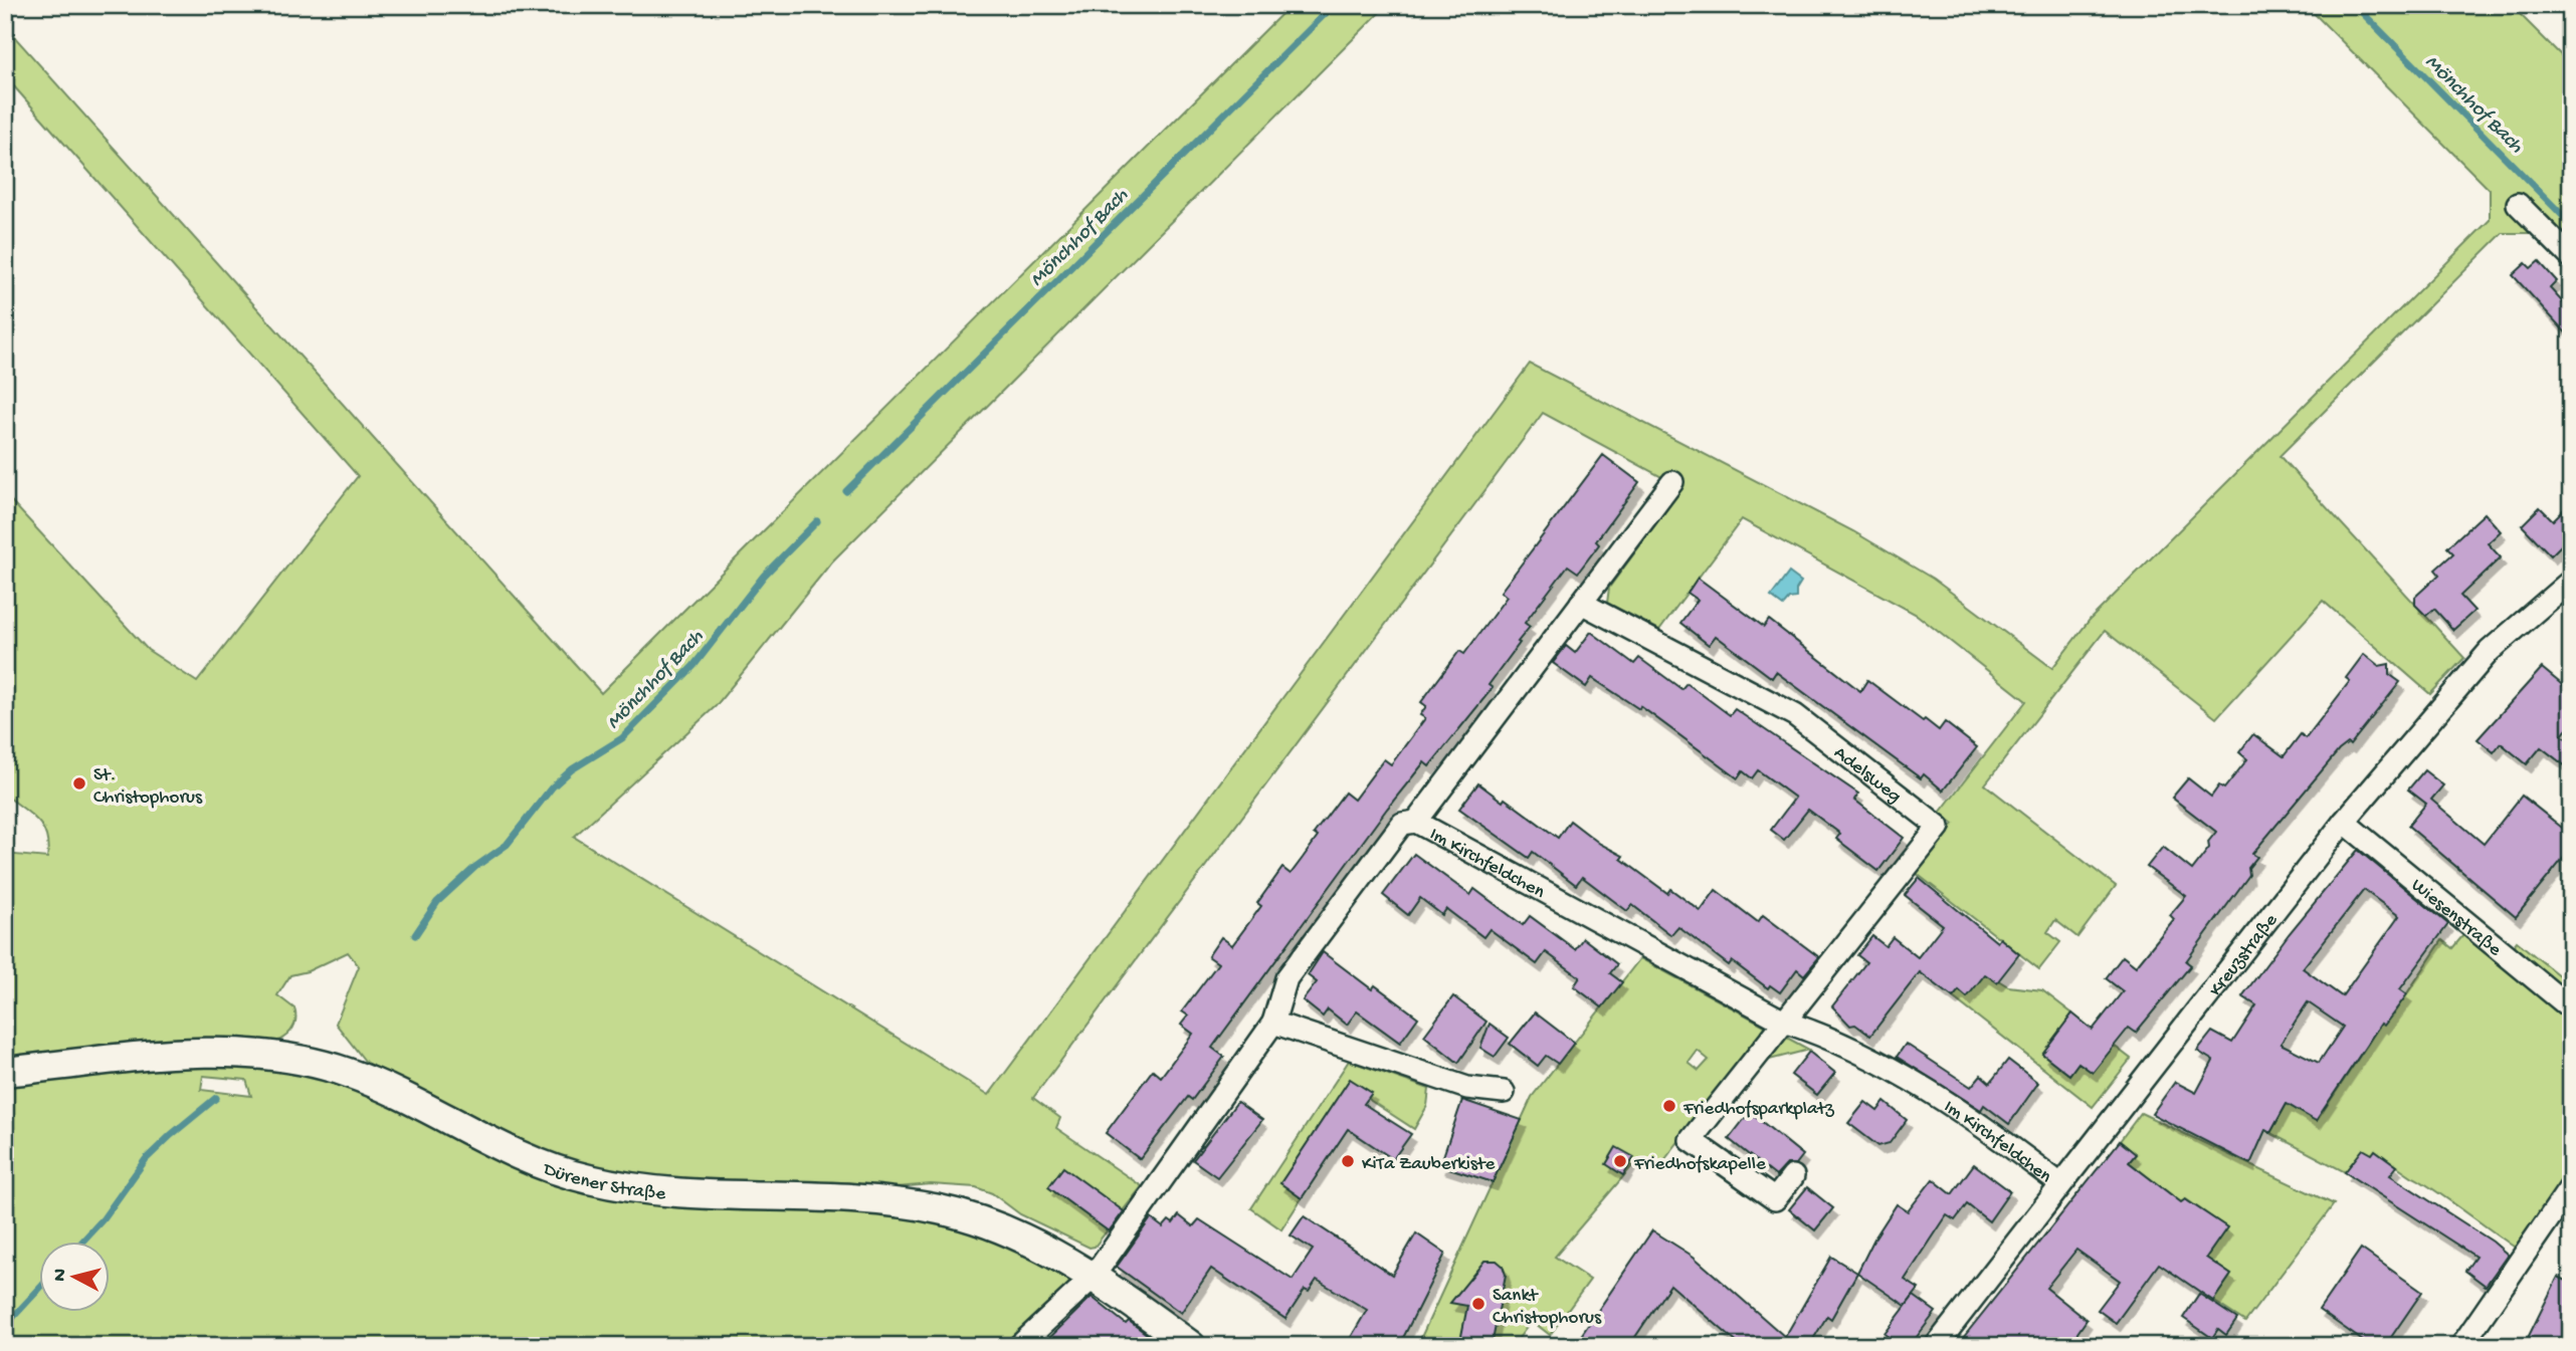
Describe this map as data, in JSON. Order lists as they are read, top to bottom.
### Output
{
  "streets": {
    "street": [
      "Adelsweg",
      "Im Kirchfeldchen",
      "Wiesenstraße",
      "Kreuzstraße",
      "Dürener Straße"
    ]
  },
  "crossings": [
    ["Adelsweg", "Im Kirchfeldchen"],
    ["Im Kirchfeldchen", "Kreuzstraße"],
    ["Im Kirchfeldchen", "Dürener Straße"],
    ["Wiesenstraße", "Kreuzstraße"]
  ],
  "water": ["Mönchhof Bach"],
  "places": [
    "St. Christophorus",
    "Friedhofsparkplatz",
    "KiTa Zauberkiste",
    "Friedhofskapelle",
    "Sankt Christophorus"
  ],
  "north": "left"
}
